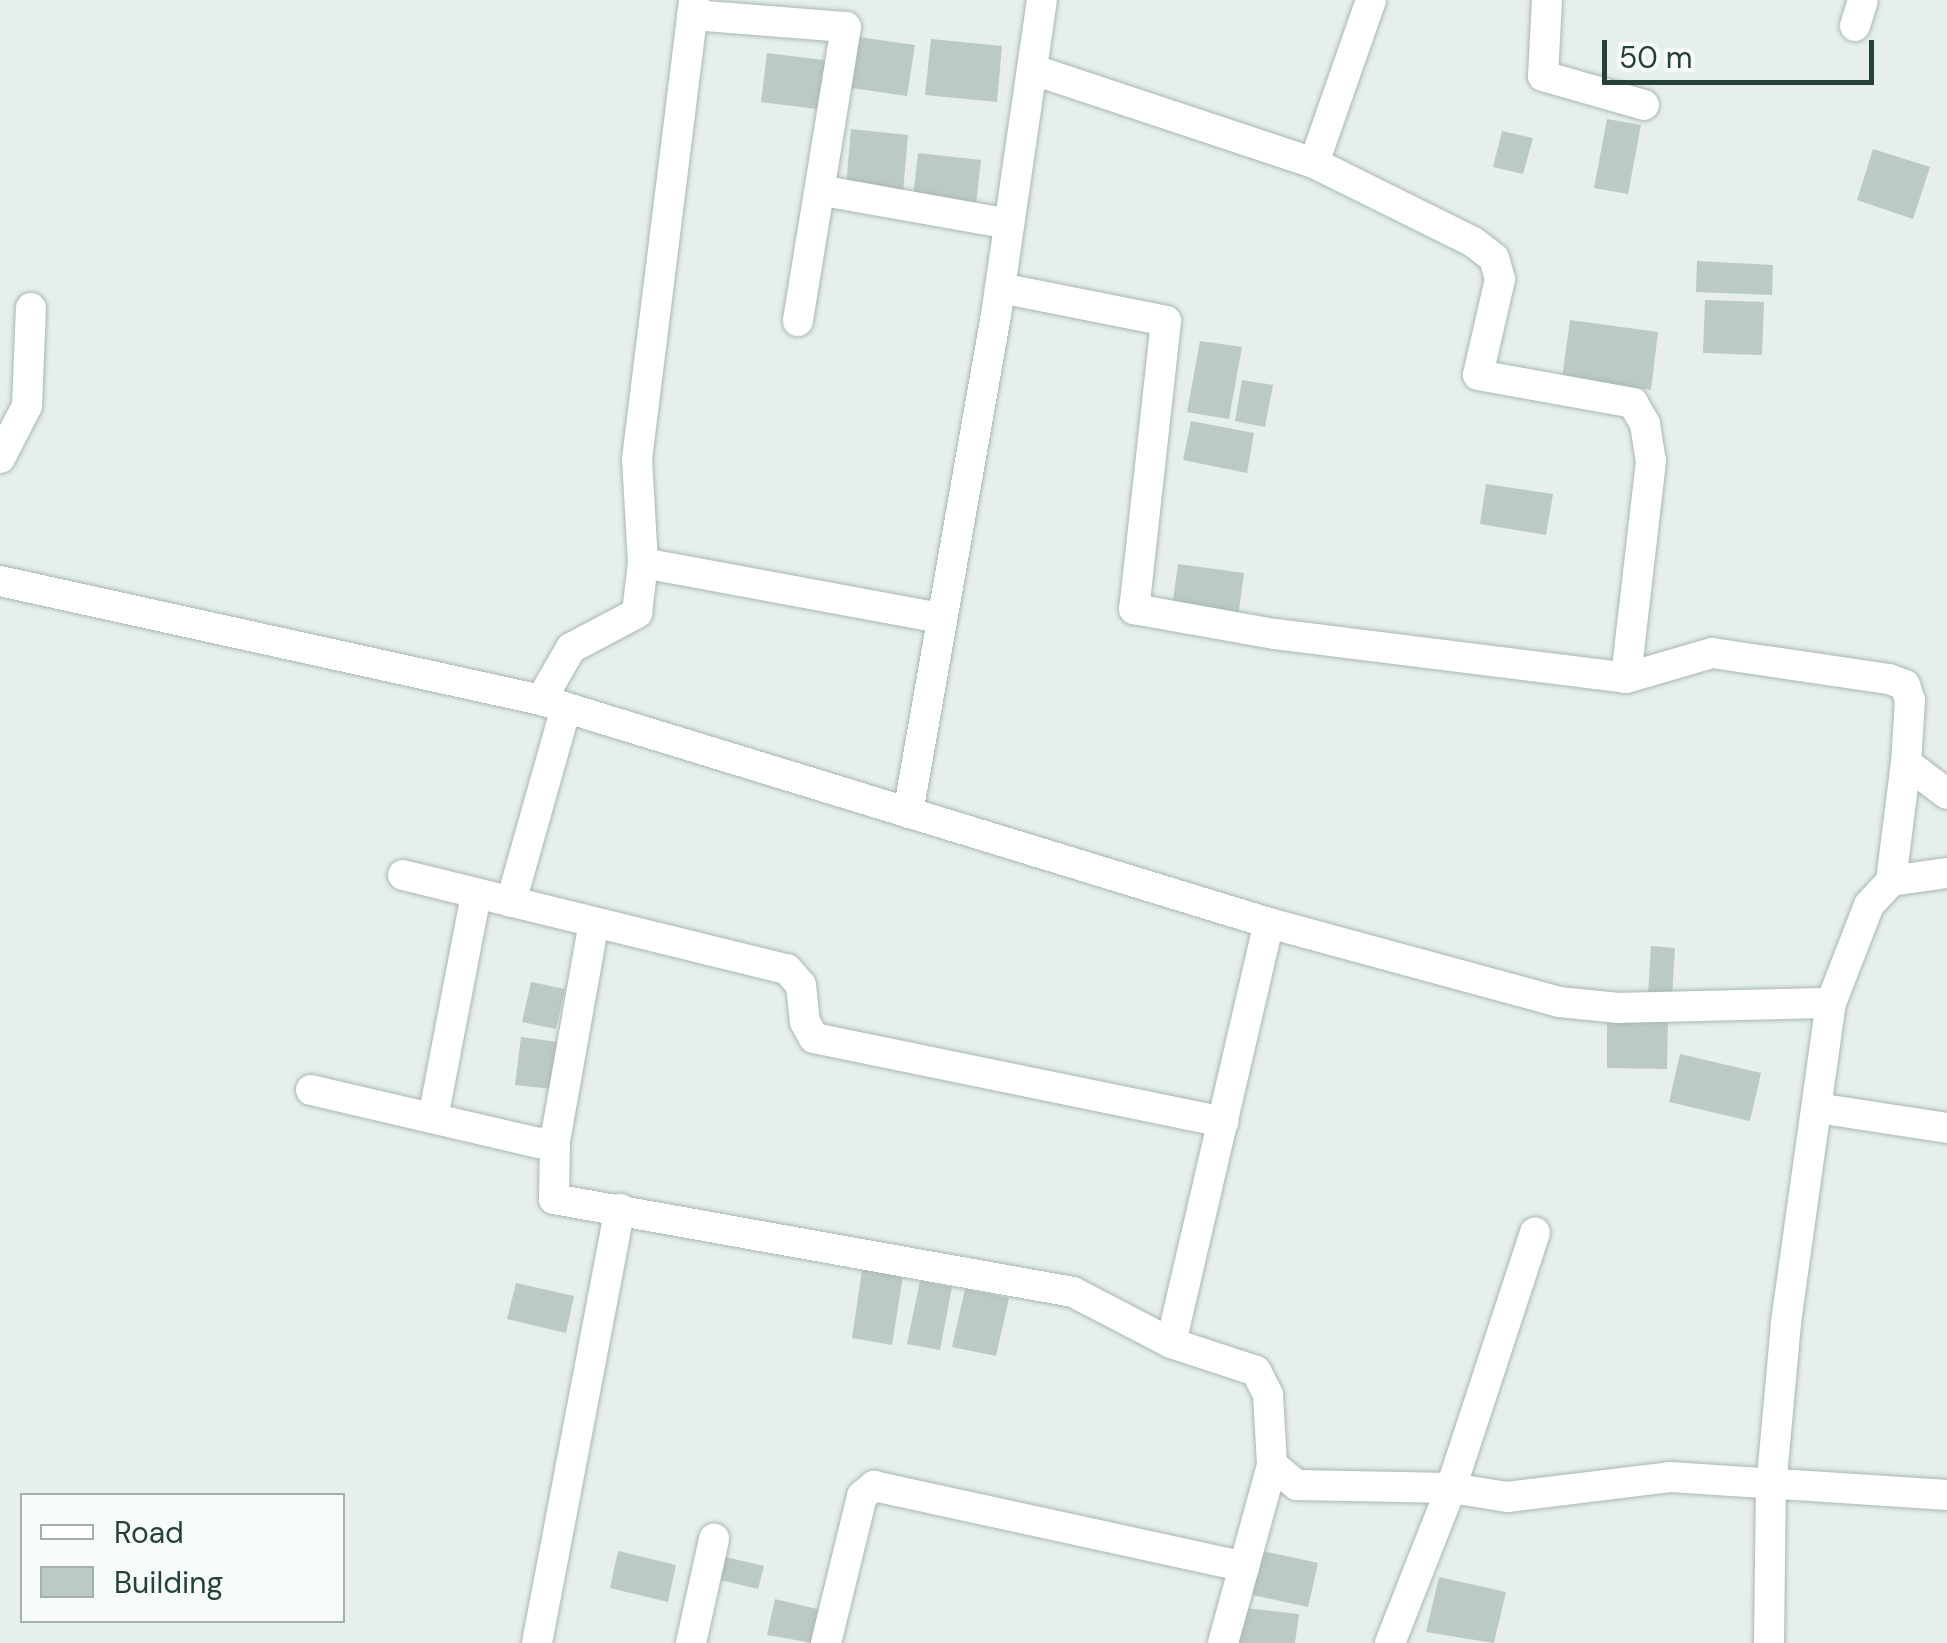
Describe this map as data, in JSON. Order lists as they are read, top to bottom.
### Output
{
  "legend": ["Road", "Building"],
  "scale_bar": "50 m"
}
